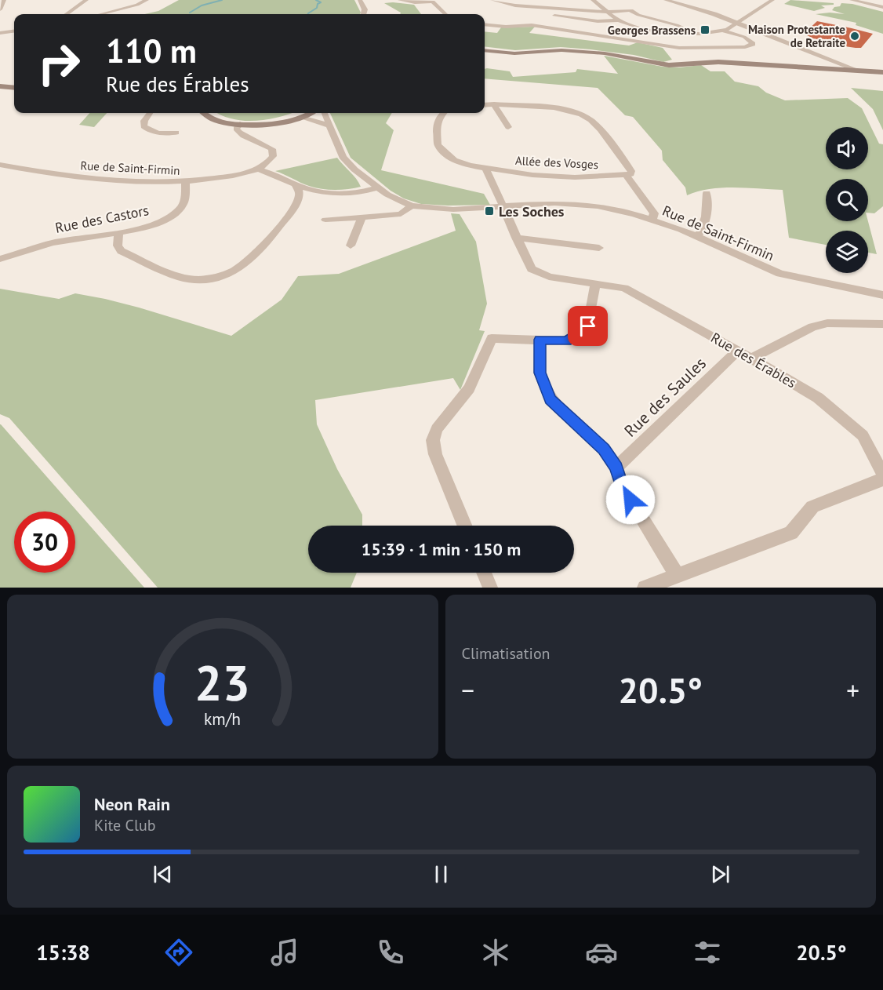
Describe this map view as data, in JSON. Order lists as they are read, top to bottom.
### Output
{
  "streets": {
    "street": [
      "Allée des Vosges",
      "Rue de Saint-Firmin",
      "Rue des Castors",
      "Rue des Érables",
      "Rue des Saules"
    ]
  },
  "crossings": [
    ["Allée des Vosges", "Rue de Saint-Firmin"],
    ["Rue de Saint-Firmin", "Rue des Castors"],
    ["Rue de Saint-Firmin", "Rue des Érables"],
    ["Rue des Érables", "Rue des Saules"]
  ],
  "places": {
    "transit": ["Georges Brassens", "Les Soches"],
    "other": ["Maison Protestante de Retraite"]
  },
  "page": {
    "turn": ["110 m", "Rue des Érables"],
    "limit": "30",
    "trip": "15:39 · 1 min · 150 m",
    "tile": "Climatisation",
    "heat": ["−", "20.5°", "+"],
    "song": ["Neon Rain", "Kite Club"],
    "tabs": ["15:38", "20.5°"],
    "gauge": ["23", "km/h"]
  }
}
